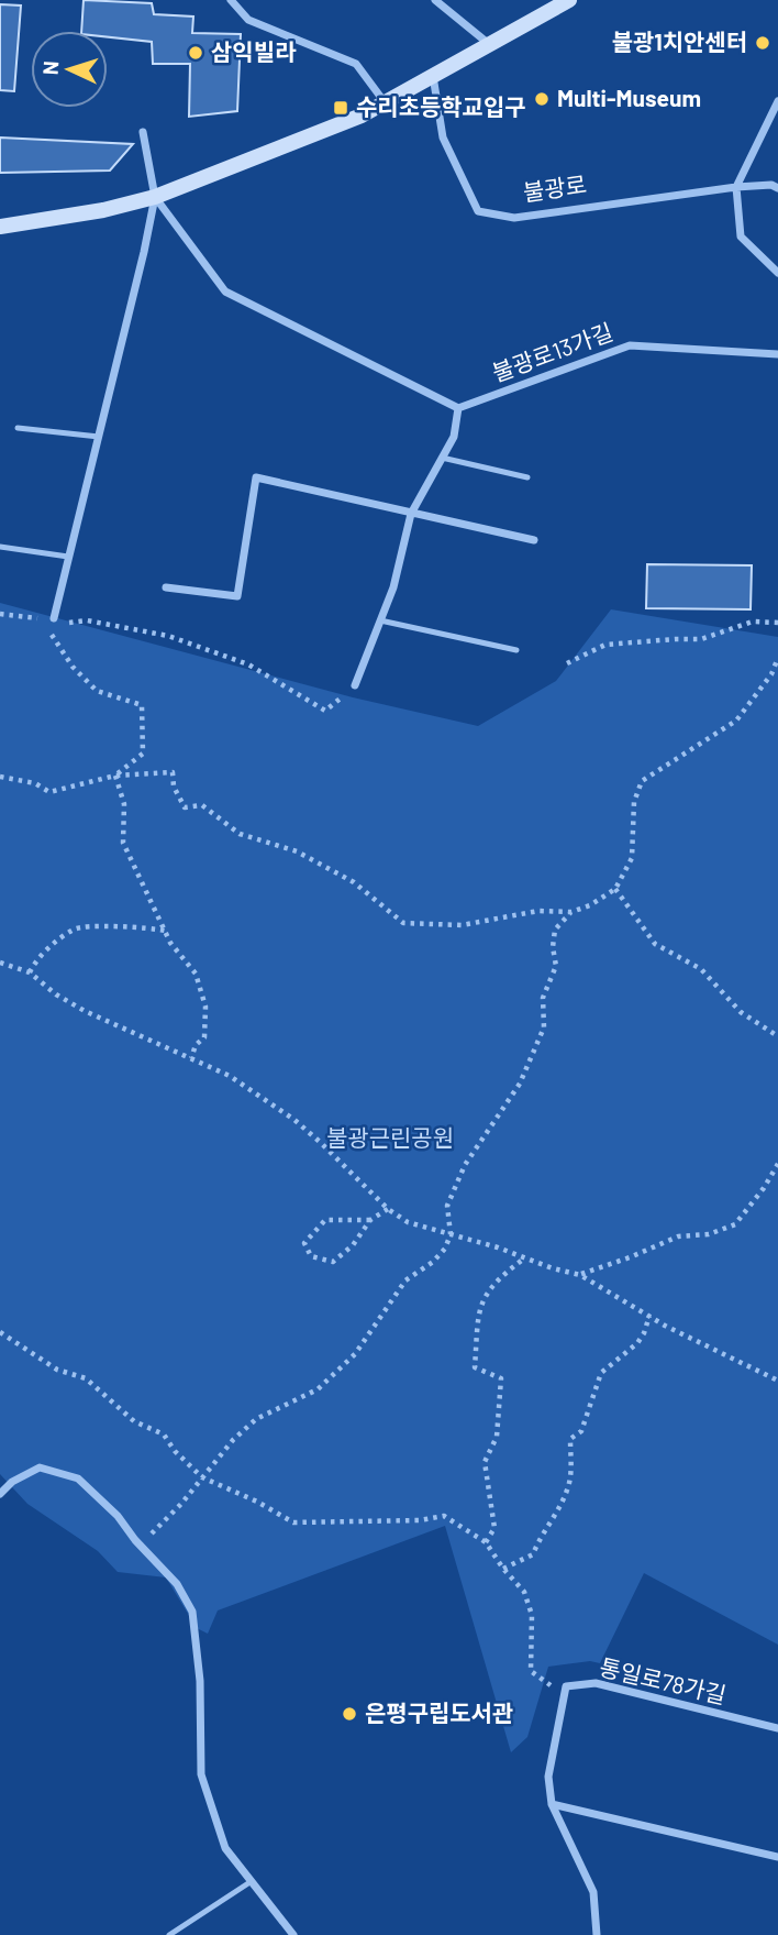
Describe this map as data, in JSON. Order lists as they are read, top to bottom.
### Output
{
  "streets": {
    "street": ["불광로", "불광로13가길", "통일로78가길"]
  },
  "parks": ["불광근린공원"],
  "places": {
    "other": [
      "불광1치안센터",
      "삼익빌라",
      "Multi-Museum",
      "은평구립도서관"
    ],
    "transit": ["수리초등학교입구"]
  },
  "north": "left"
}
